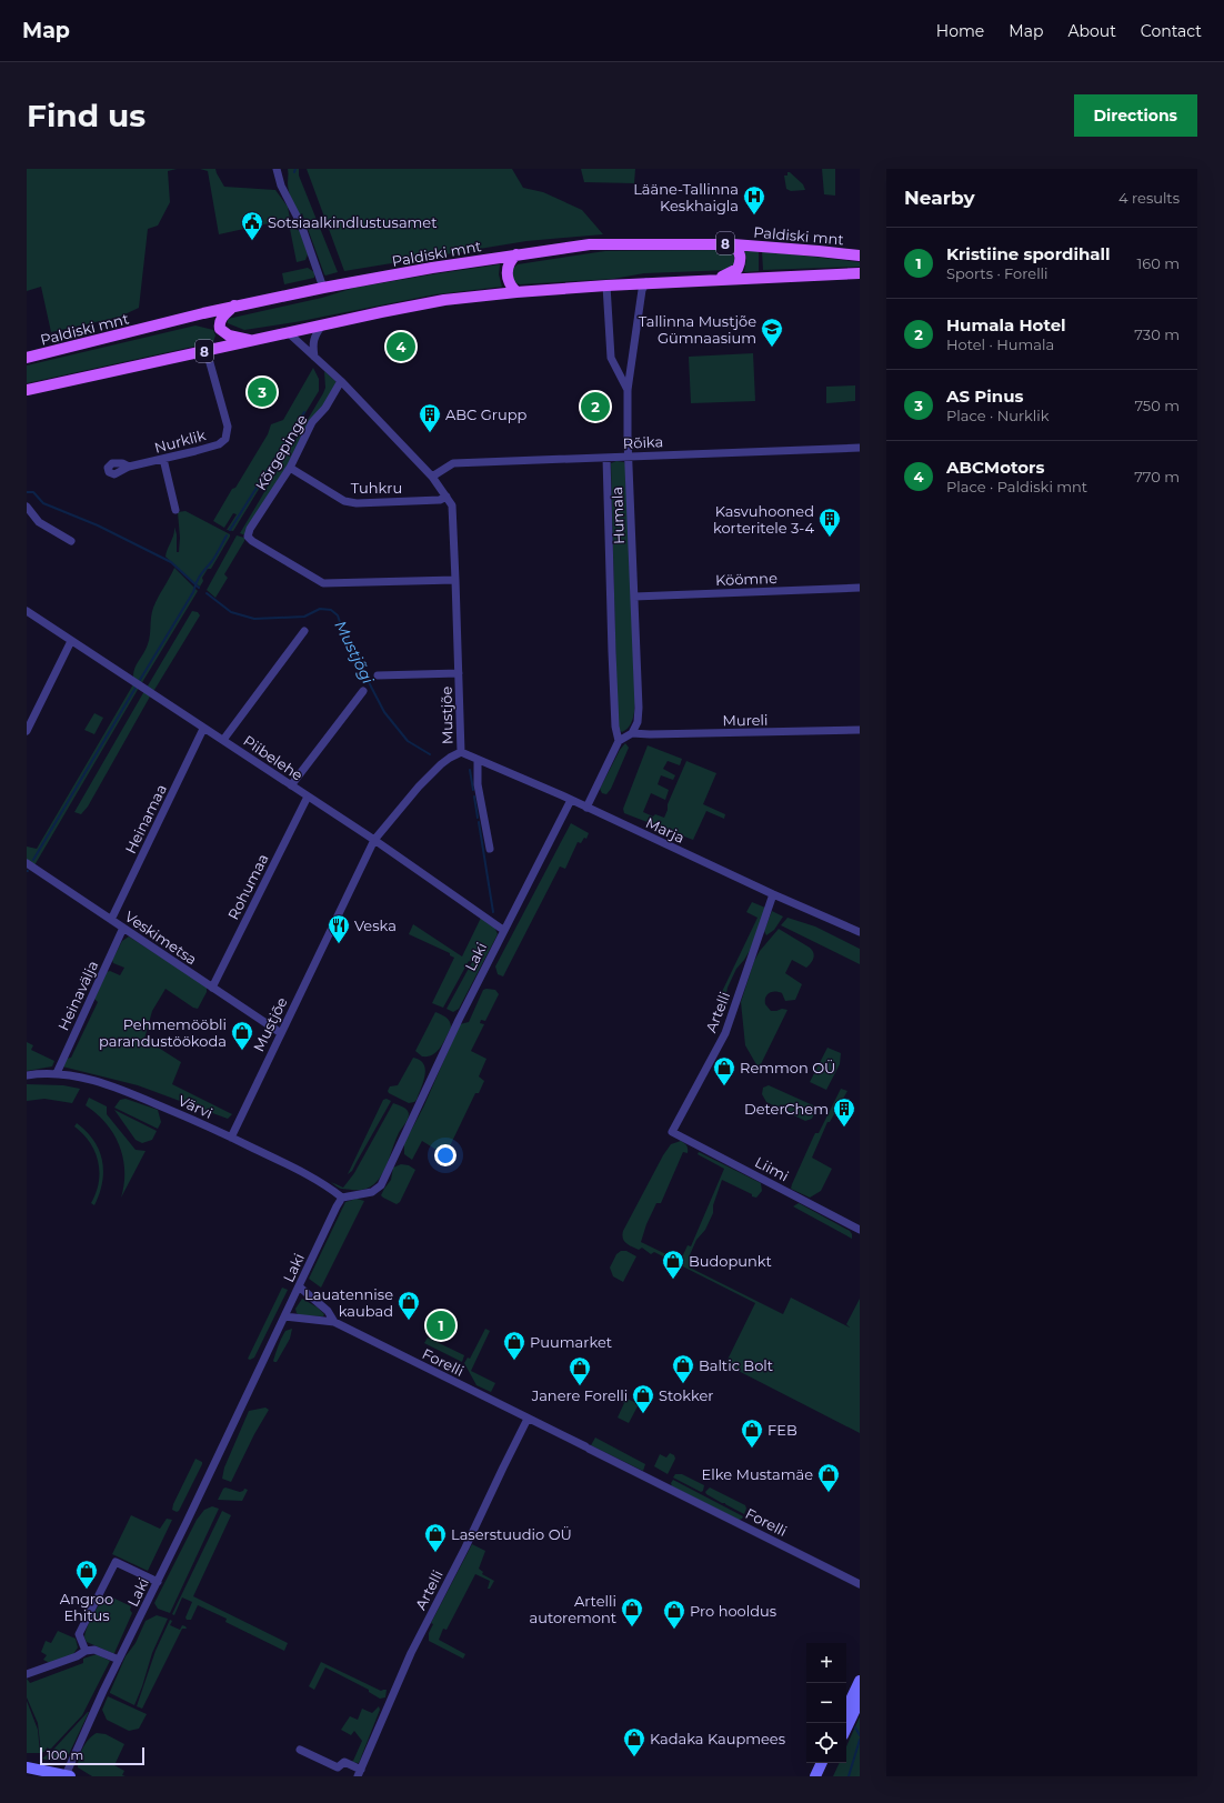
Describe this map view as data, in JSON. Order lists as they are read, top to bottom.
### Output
{
  "streets": {
    "main road": ["Paldiski mnt", "8"],
    "street": [
      "Nurklik",
      "Rõika",
      "Kõrgepinge",
      "Tuhkru",
      "Humala",
      "Köömne",
      "Mustjõe",
      "Mureli",
      "Piibelehe",
      "Heinamaa",
      "Marja",
      "Rohumaa",
      "Veskimetsa",
      "Laki",
      "Heinavälja",
      "Artelli",
      "Värvi",
      "Liimi",
      "Forelli"
    ]
  },
  "crossings": [
    ["8", "Nurklik"],
    ["8", "Humala"],
    ["8", "Mustjõe"],
    ["Rõika", "Humala"],
    ["Rõika", "Mustjõe"],
    ["Kõrgepinge", "Tuhkru"],
    ["Kõrgepinge", "Mustjõe"],
    ["Tuhkru", "Mustjõe"],
    ["Humala", "Köömne"],
    ["Humala", "Mureli"],
    ["Mustjõe", "Piibelehe"],
    ["Mustjõe", "Marja"],
    ["Mustjõe", "Veskimetsa"],
    ["Mustjõe", "Värvi"],
    ["Piibelehe", "Heinamaa"],
    ["Piibelehe", "Rohumaa"],
    ["Piibelehe", "Laki"],
    ["Heinamaa", "Veskimetsa"],
    ["Marja", "Laki"],
    ["Marja", "Artelli"],
    ["Rohumaa", "Veskimetsa"],
    ["Veskimetsa", "Heinavälja"],
    ["Laki", "Värvi"],
    ["Laki", "Forelli"],
    ["Heinavälja", "Värvi"],
    ["Artelli", "Liimi"],
    ["Artelli", "Forelli"]
  ],
  "water": ["Mustjõgi"],
  "places": {
    "hospital": ["Lääne-Tallinna Keskhaigla"],
    "public building": ["Sotsiaalkindlustusamet"],
    "school or university": ["Tallinna Mustjõe Gümnaasium"],
    "building": ["ABC Grupp", "Kasvuhooned korteritele 3-4", "DeterChem"],
    "restaurant": ["Veska"],
    "shop": [
      "Pehmemööbli parandustöökoda",
      "Remmon OÜ",
      "Budopunkt",
      "Lauatennise kaubad",
      "Puumarket",
      "Baltic Bolt",
      "Janere Forelli",
      "Stokker",
      "FEB",
      "Elke Mustamäe",
      "Laserstuudio OÜ",
      "Angroo Ehitus",
      "Artelli autoremont",
      "Pro hooldus",
      "Kadaka Kaupmees"
    ]
  },
  "scale_bar": "100 m",
  "page": {
    "header": "Map",
    "nav": [
      "Home",
      "Map",
      "About",
      "Contact"
    ],
    "buttons": "Directions",
    "title": "Find us",
    "heading": ["Nearby", "4 results"],
    "list": [
      {
        "mark": "1",
        "name": "Kristiine spordihall",
        "note": "Sports · Forelli",
        "value": "160 m"
      },
      {
        "mark": "2",
        "name": "Humala Hotel",
        "note": "Hotel · Humala",
        "value": "730 m"
      },
      {
        "mark": "3",
        "name": "AS Pinus",
        "note": "Place · Nurklik",
        "value": "750 m"
      },
      {
        "mark": "4",
        "name": "ABCMotors",
        "note": "Place · Paldiski mnt",
        "value": "770 m"
      }
    ],
    "pins": [
      "4",
      "3",
      "2",
      "1"
    ],
    "map_buttons": ["+", "−"],
    "scale": "100 m"
  }
}
